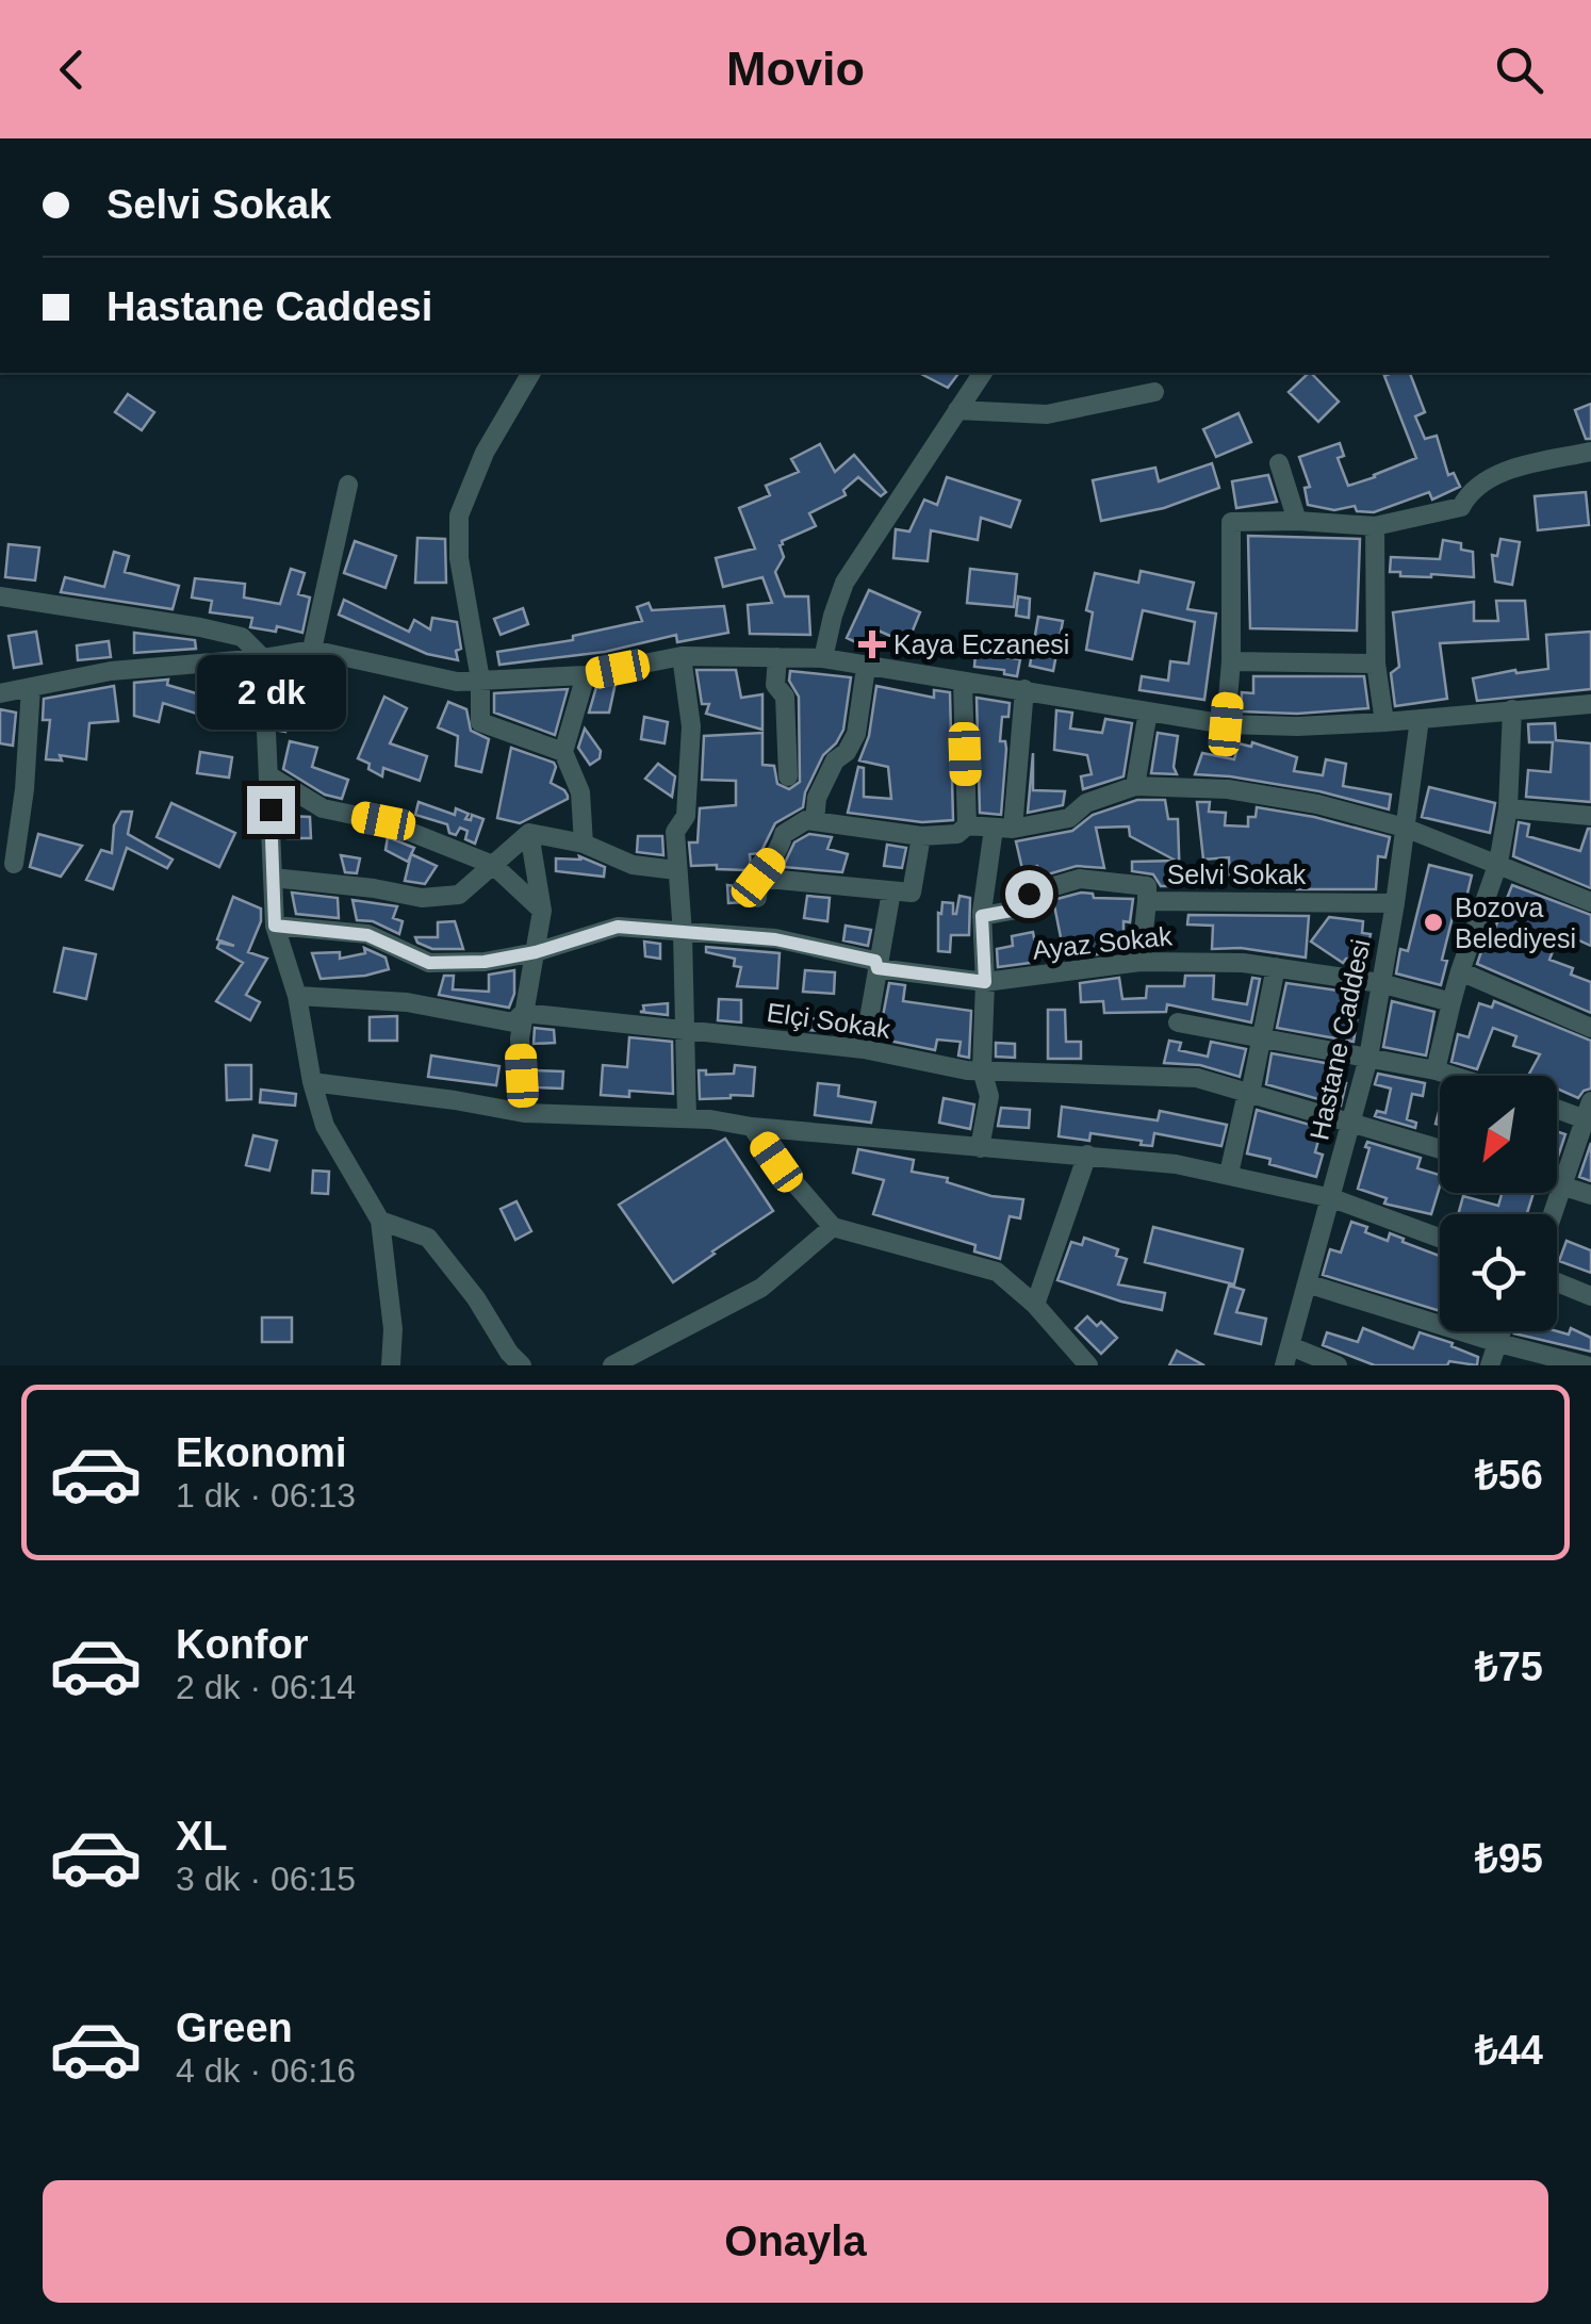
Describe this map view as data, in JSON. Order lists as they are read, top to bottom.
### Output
{
  "streets": {
    "street": [
      "Selvi Sokak",
      "Ayaz Sokak",
      "Elçi Sokak",
      "Hastane Caddesi"
    ]
  },
  "crossings": [
    ["Selvi Sokak", "Hastane Caddesi"],
    ["Ayaz Sokak", "Hastane Caddesi"],
    ["Elçi Sokak", "Hastane Caddesi"]
  ],
  "places": {
    "health": ["Kaya Eczanesi"],
    "other": ["Bozova Belediyesi"]
  },
  "north": "bottom left",
  "page": {
    "header": "Movio",
    "banner": ["Selvi Sokak", "Hastane Caddesi"],
    "bubble": "2 dk",
    "list": [
      {
        "name": "Ekonomi",
        "note": "1 dk · 06:13",
        "value": "₺56"
      },
      {
        "name": "Konfor",
        "note": "2 dk · 06:14",
        "value": "₺75"
      },
      {
        "name": "XL",
        "note": "3 dk · 06:15",
        "value": "₺95"
      },
      {
        "name": "Green",
        "note": "4 dk · 06:16",
        "value": "₺44"
      }
    ],
    "buttons": "Onayla"
  }
}
